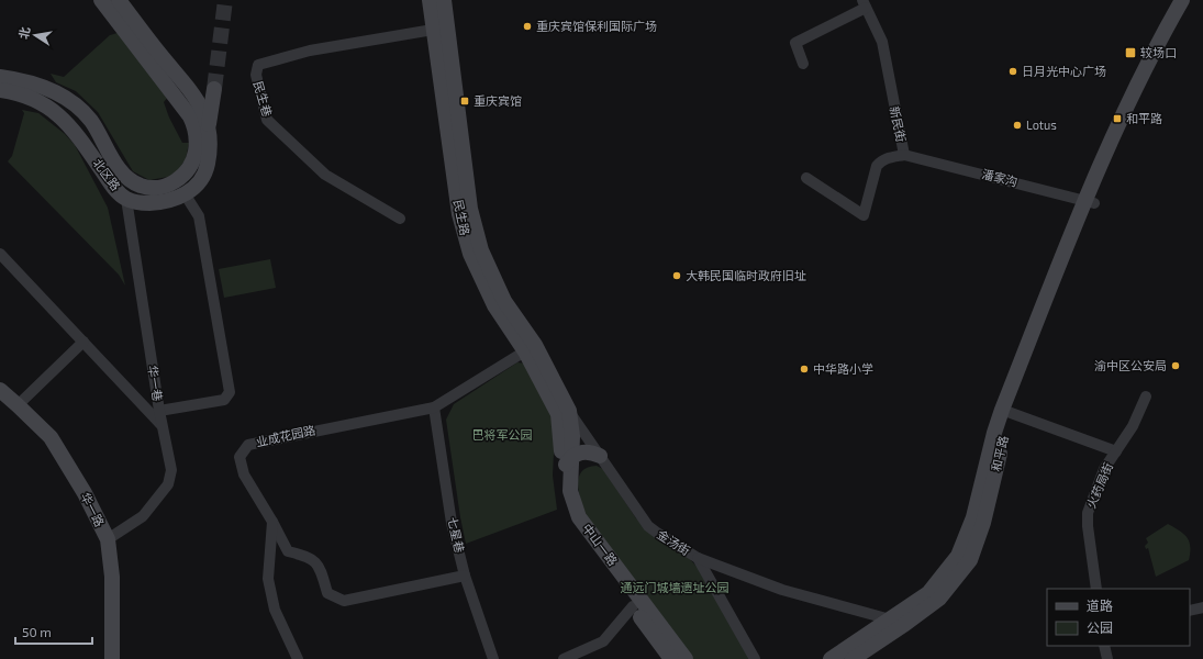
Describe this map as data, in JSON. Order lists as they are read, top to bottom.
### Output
{
  "streets": {
    "main road": [
      "北区路",
      "民生路",
      "和平路",
      "华一路",
      "中山一路"
    ],
    "street": [
      "民生巷",
      "新民街",
      "潘家沟",
      "华一巷",
      "业成花园路",
      "火药局街",
      "七星巷",
      "金汤街"
    ]
  },
  "crossings": [
    ["民生巷", "民生路"],
    ["新民街", "潘家沟"],
    ["北区路", "华一巷"],
    ["潘家沟", "和平路"],
    ["民生路", "业成花园路"],
    ["民生路", "金汤街"],
    ["民生路", "中山一路"],
    ["华一巷", "华一路"],
    ["业成花园路", "七星巷"],
    ["和平路", "火药局街"],
    ["金汤街", "中山一路"]
  ],
  "parks": ["巴将军公园", "通远门城墙遗址公园"],
  "places": {
    "other": [
      "重庆宾馆保利国际广场",
      "日月光中心广场",
      "Lotus",
      "大韩民国临时政府旧址",
      "渝中区公安局",
      "中华路小学"
    ],
    "transit": ["较场口", "重庆宾馆", "和平路"]
  },
  "legend": ["道路", "公园"],
  "scale_bar": "50 m",
  "north": "left"
}
